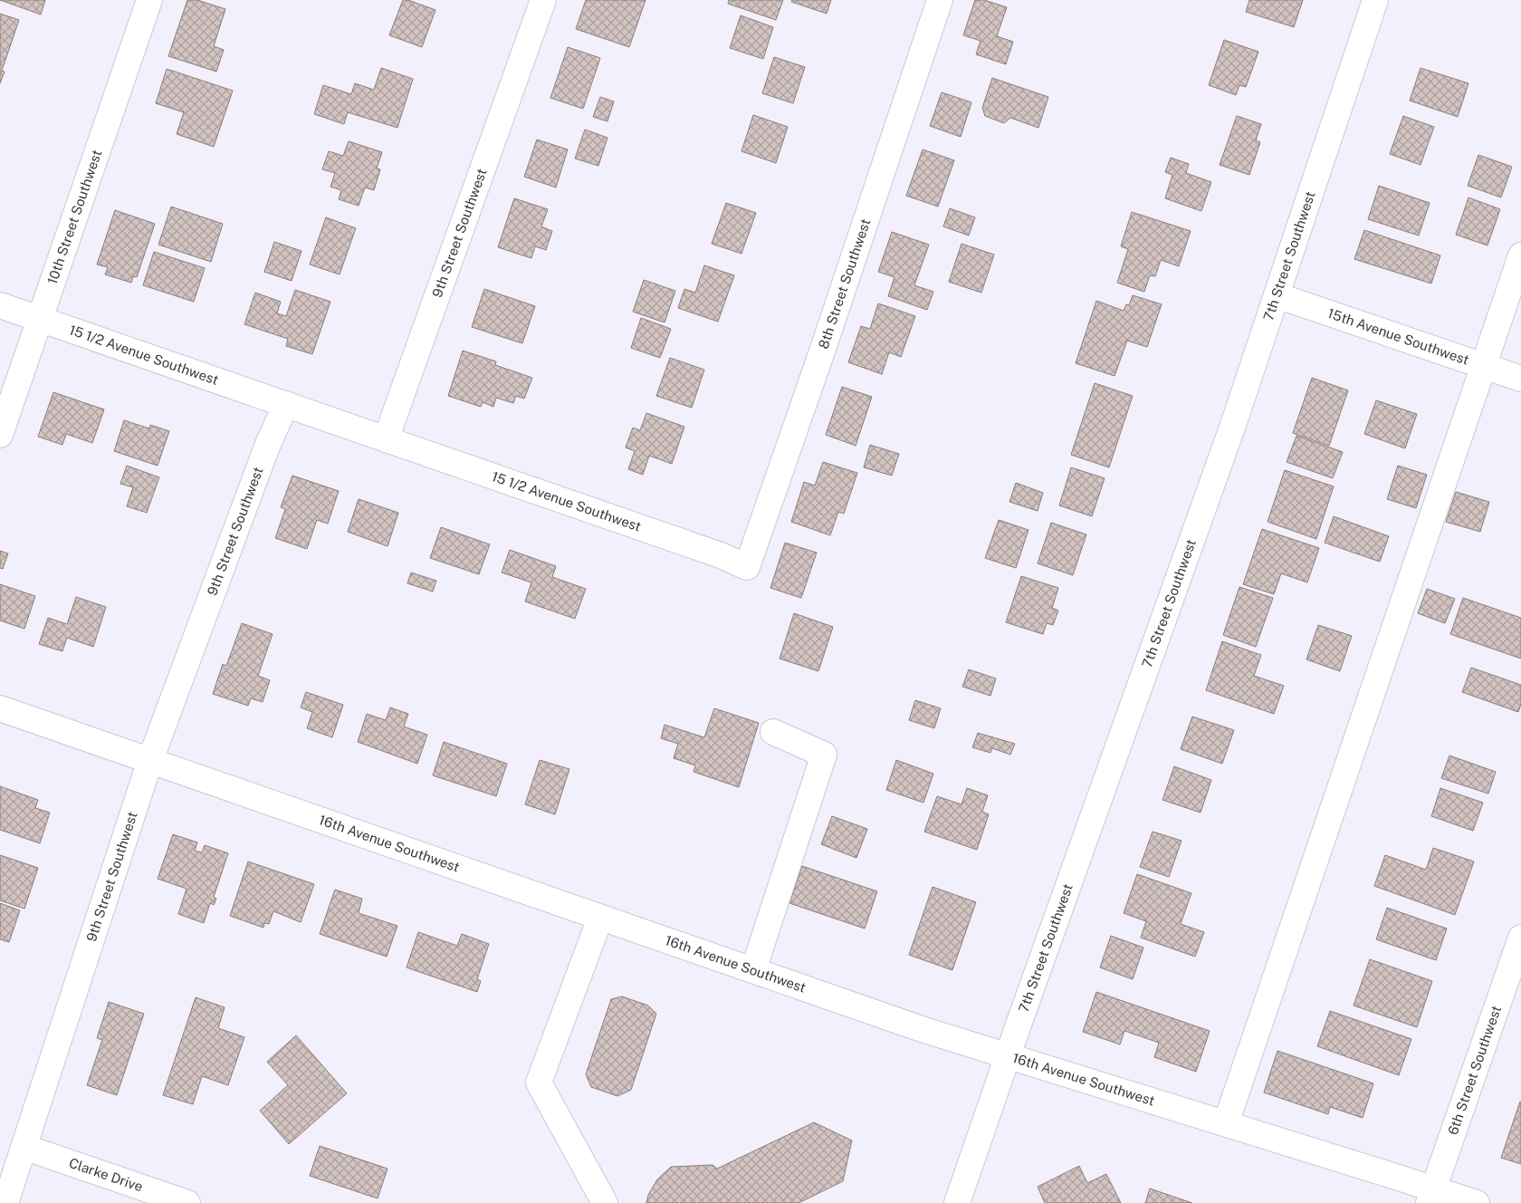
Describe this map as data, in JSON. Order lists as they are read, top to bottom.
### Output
{
  "streets": {
    "street": [
      "10th Street Southwest",
      "9th Street Southwest",
      "7th Street Southwest",
      "8th Street Southwest",
      "15th Avenue Southwest",
      "15 1/2 Avenue Southwest",
      "16th Avenue Southwest",
      "6th Street Southwest",
      "Clarke Drive"
    ]
  },
  "crossings": [
    ["10th Street Southwest", "15 1/2 Avenue Southwest"],
    ["9th Street Southwest", "15 1/2 Avenue Southwest"],
    ["9th Street Southwest", "16th Avenue Southwest"],
    ["9th Street Southwest", "Clarke Drive"],
    ["7th Street Southwest", "15th Avenue Southwest"],
    ["7th Street Southwest", "16th Avenue Southwest"],
    ["8th Street Southwest", "15 1/2 Avenue Southwest"],
    ["16th Avenue Southwest", "6th Street Southwest"]
  ]
}
